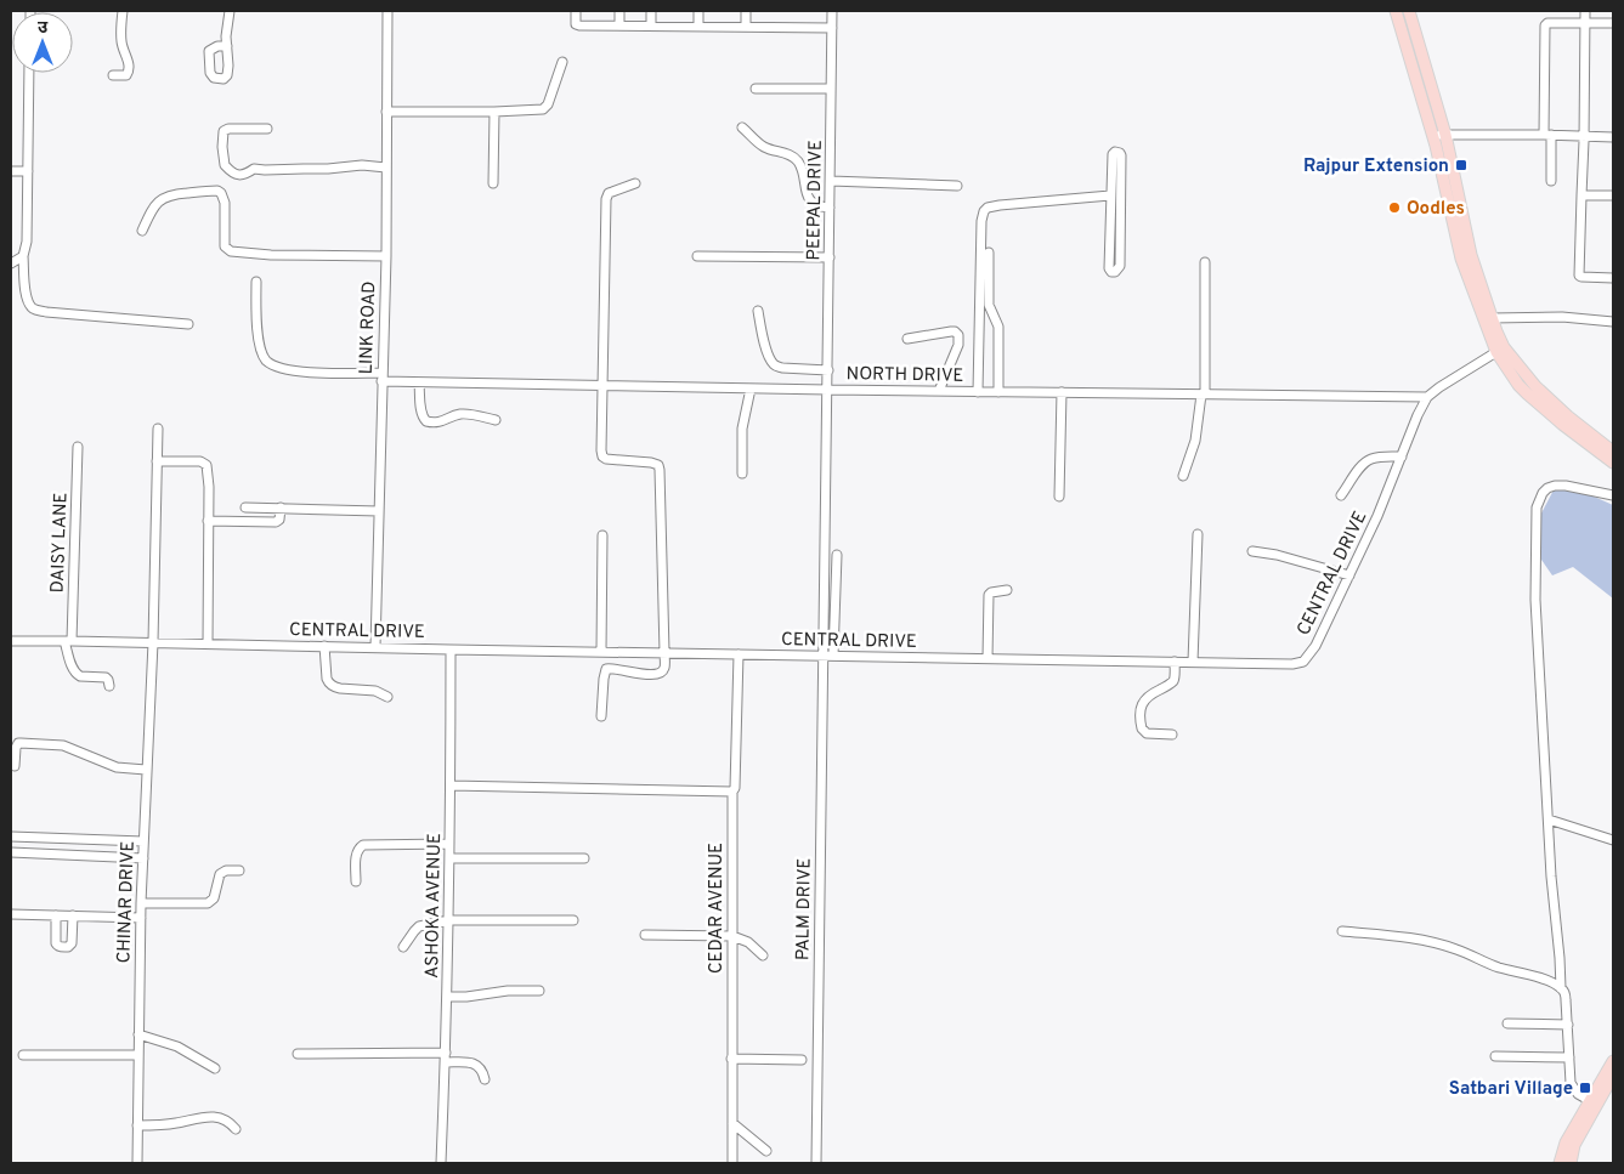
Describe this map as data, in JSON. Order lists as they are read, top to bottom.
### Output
{
  "streets": {
    "street": [
      "PEEPAL DRIVE",
      "LINK ROAD",
      "NORTH DRIVE",
      "DAISY LANE",
      "CENTRAL DRIVE",
      "CHINAR DRIVE",
      "ASHOKA AVENUE",
      "CEDAR AVENUE",
      "PALM DRIVE"
    ]
  },
  "crossings": [
    ["PEEPAL DRIVE", "NORTH DRIVE"],
    ["PEEPAL DRIVE", "PALM DRIVE"],
    ["LINK ROAD", "NORTH DRIVE"],
    ["LINK ROAD", "CENTRAL DRIVE"],
    ["NORTH DRIVE", "CENTRAL DRIVE"],
    ["NORTH DRIVE", "PALM DRIVE"],
    ["DAISY LANE", "CENTRAL DRIVE"],
    ["CENTRAL DRIVE", "CHINAR DRIVE"],
    ["CENTRAL DRIVE", "ASHOKA AVENUE"],
    ["CENTRAL DRIVE", "CEDAR AVENUE"],
    ["CENTRAL DRIVE", "PALM DRIVE"]
  ],
  "places": {
    "transit": ["Rajpur Extension", "Satbari Village"],
    "other": ["Oodles"]
  },
  "north": "top"
}
